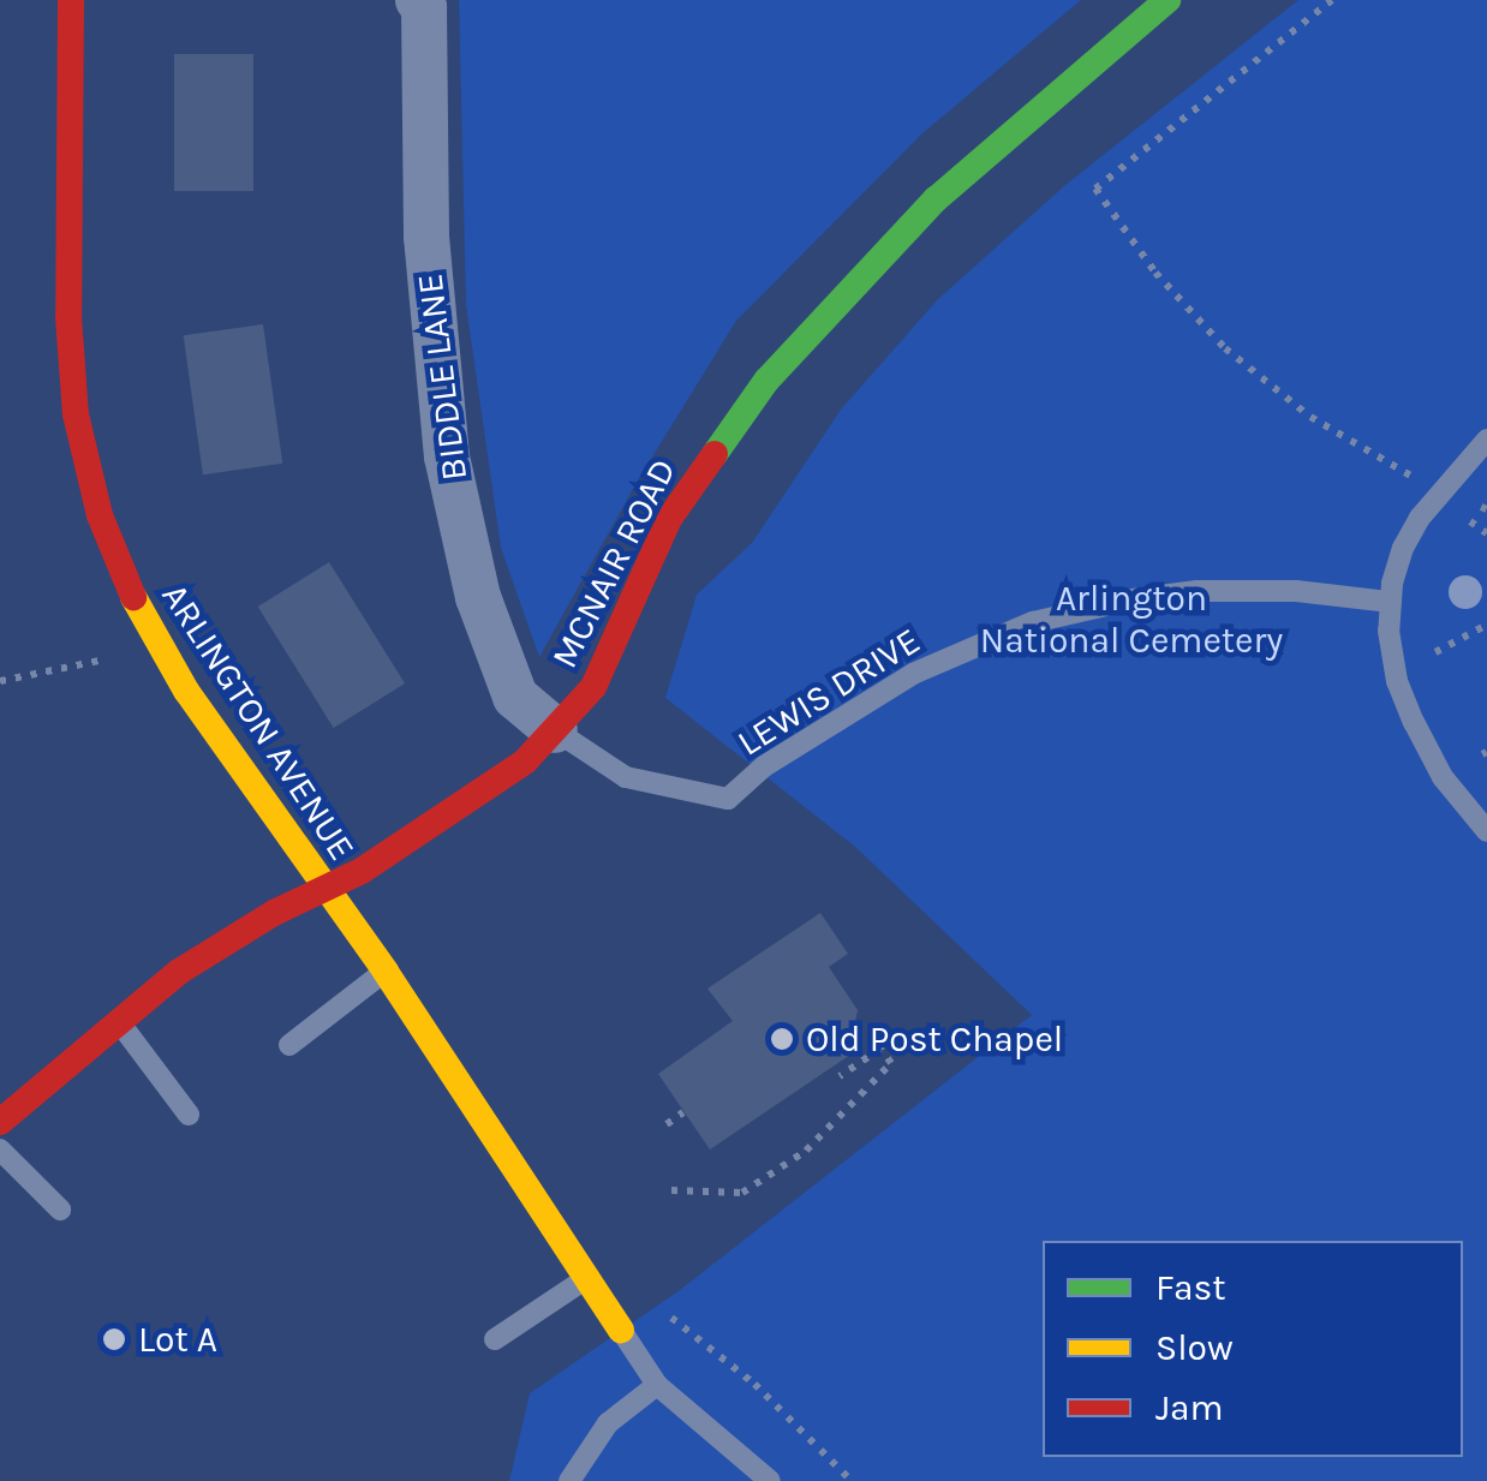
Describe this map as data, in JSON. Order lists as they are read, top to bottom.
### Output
{
  "streets": {
    "street": ["BIDDLE LANE", "MCNAIR ROAD", "ARLINGTON AVENUE"],
    "lane": ["LEWIS DRIVE"]
  },
  "crossings": [
    ["BIDDLE LANE", "MCNAIR ROAD"],
    ["BIDDLE LANE", "LEWIS DRIVE"],
    ["MCNAIR ROAD", "LEWIS DRIVE"],
    ["MCNAIR ROAD", "ARLINGTON AVENUE"]
  ],
  "parks": ["Arlington National Cemetery"],
  "places": ["Old Post Chapel", "Lot A"],
  "legend": ["Fast", "Slow", "Jam"]
}
